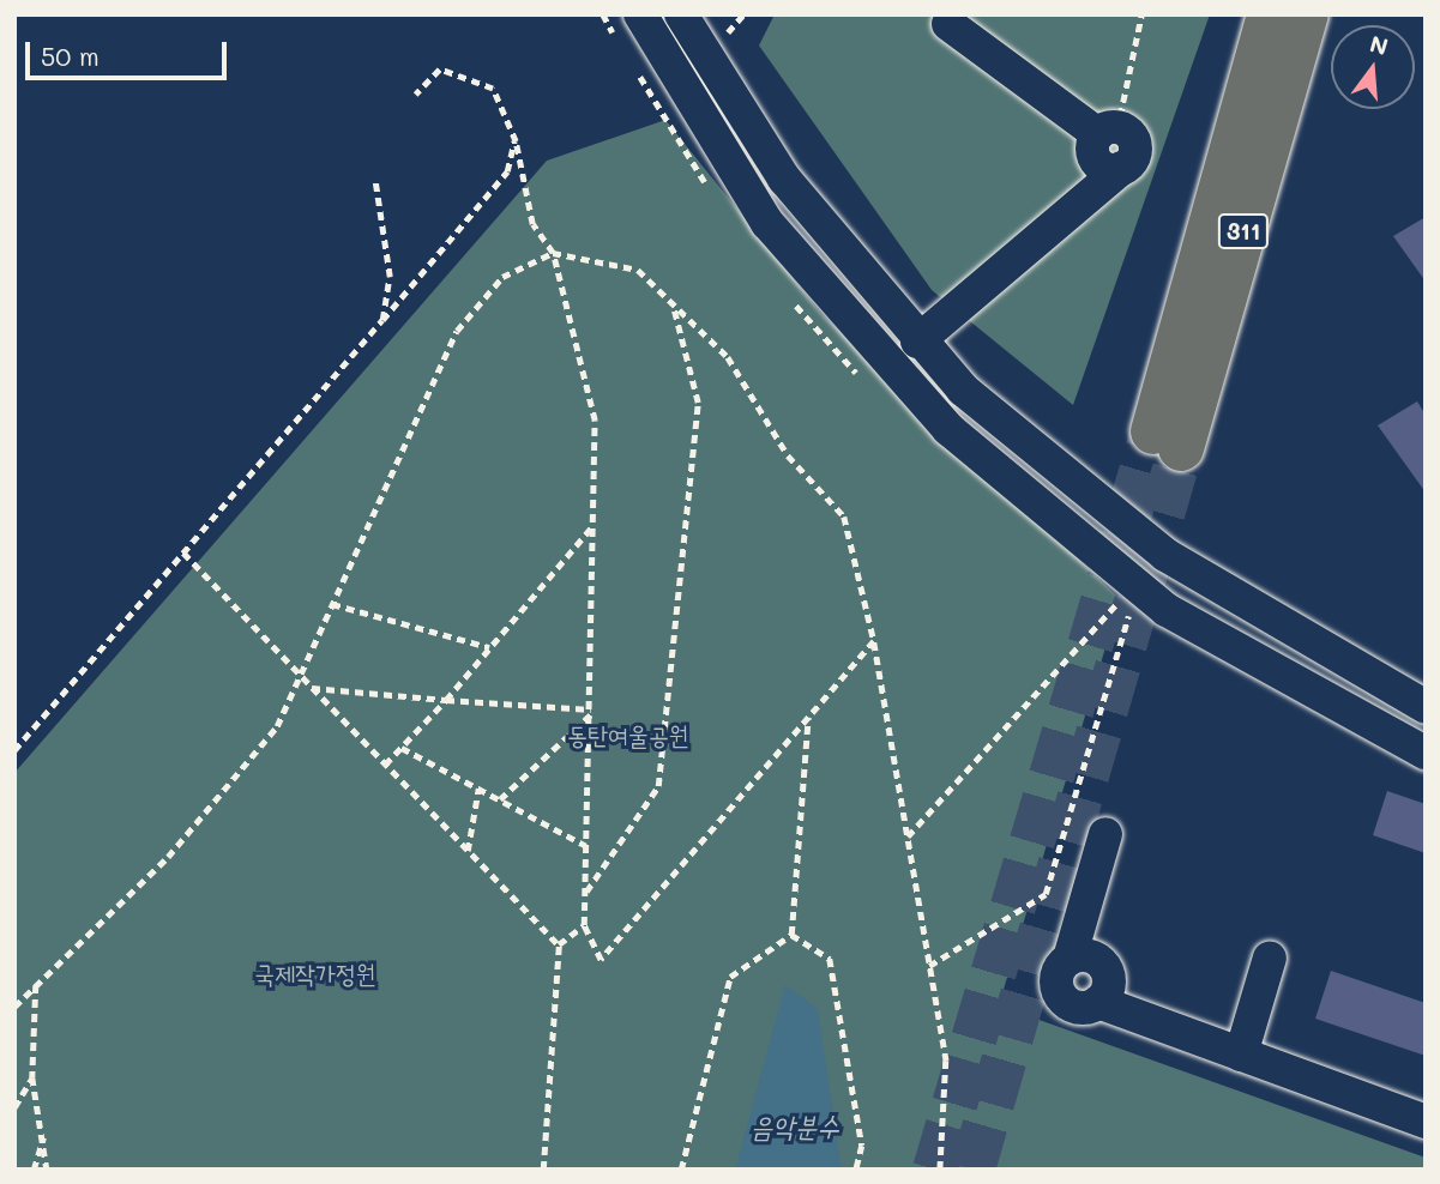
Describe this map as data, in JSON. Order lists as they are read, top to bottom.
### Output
{
  "streets": {
    "highway": ["311"]
  },
  "water": ["음악분수"],
  "parks": ["동탄여울공원", "국제작가정원"],
  "scale_bar": "50 m",
  "north": "top"
}
